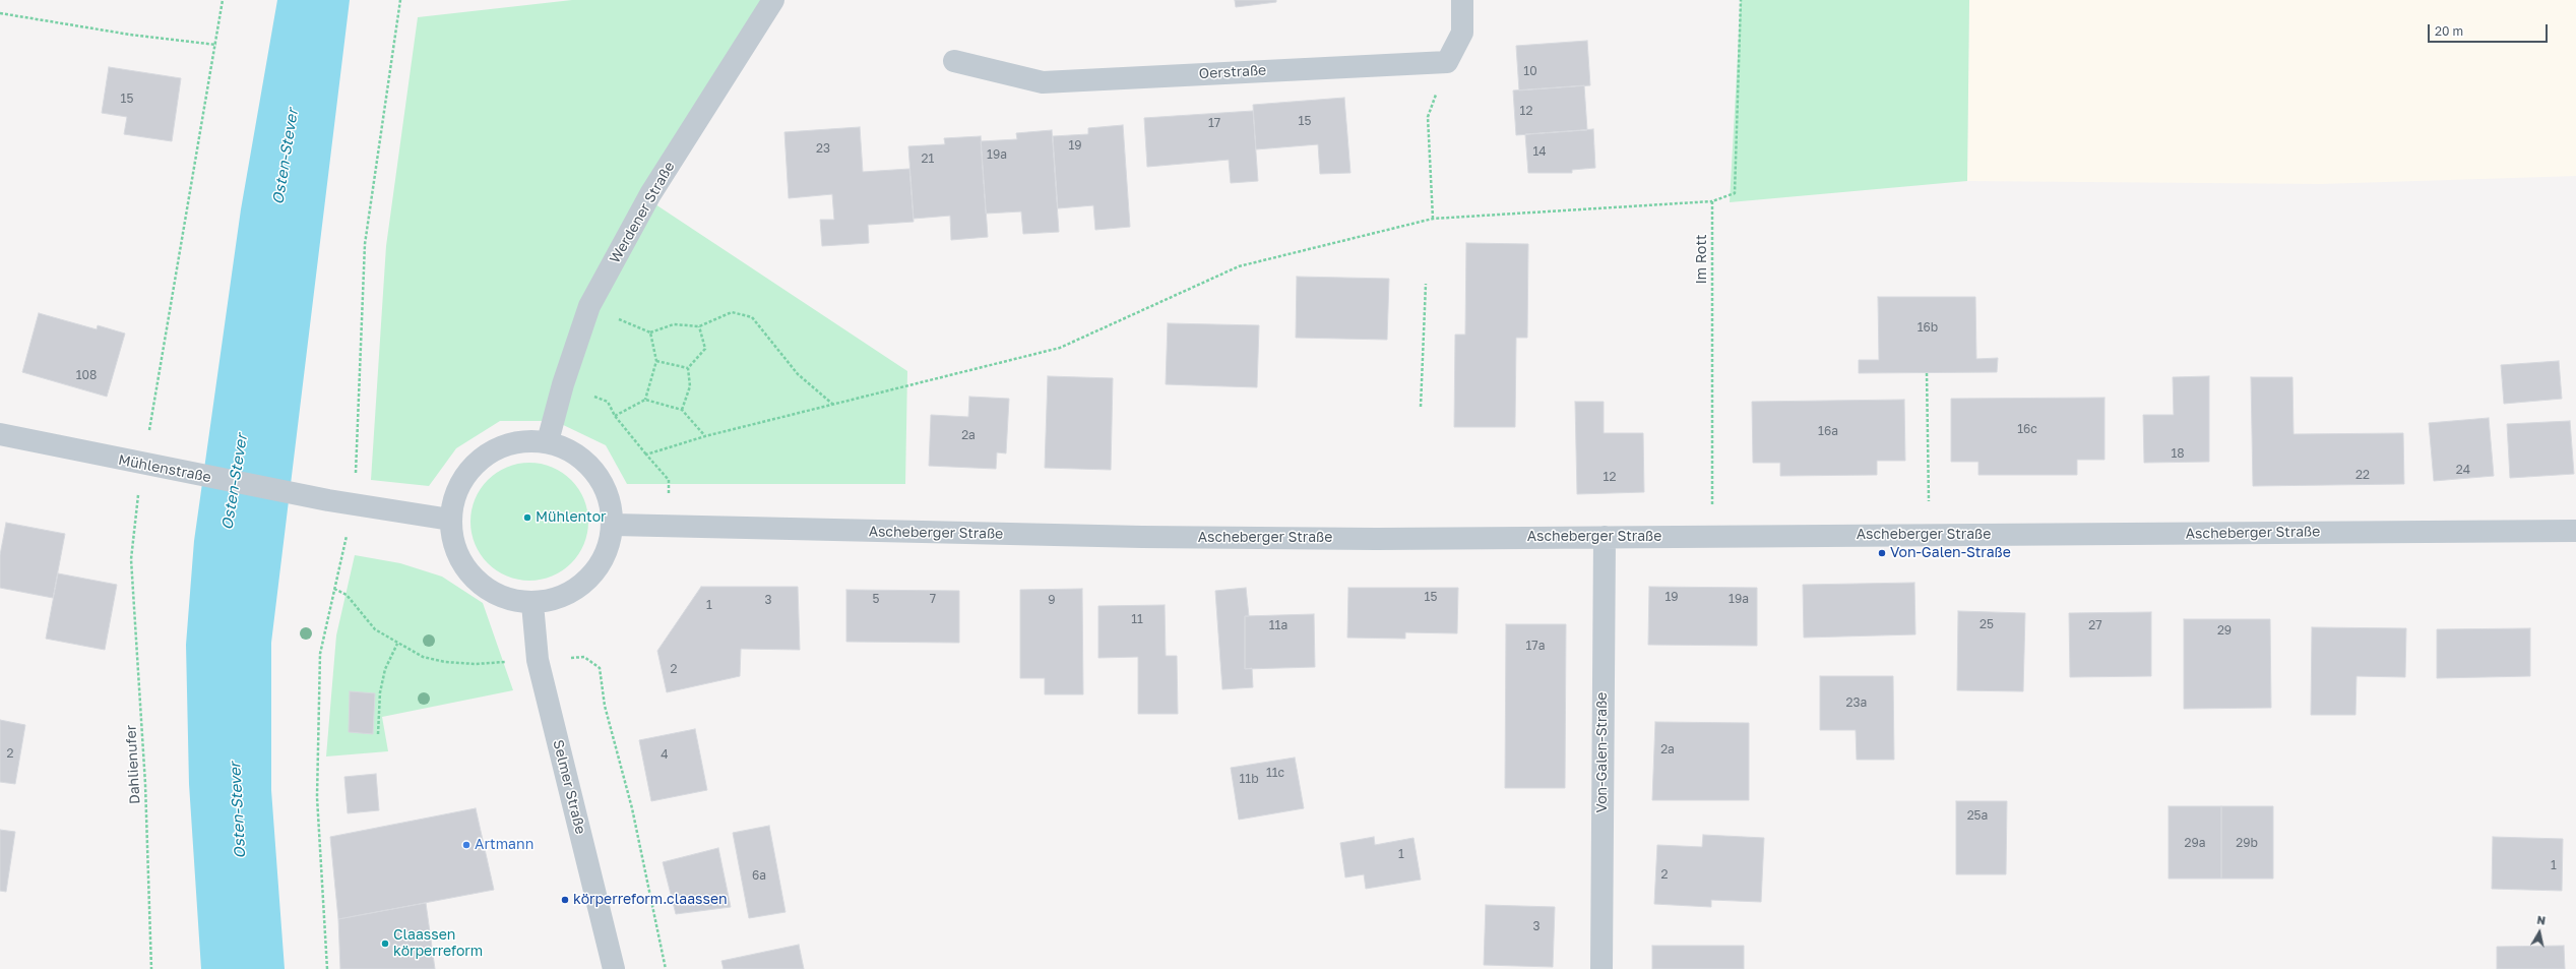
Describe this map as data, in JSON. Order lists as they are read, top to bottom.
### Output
{
  "streets": {
    "street": [
      "Oerstraße",
      "Werdener Straße",
      "Mühlenstraße",
      "Ascheberger Straße",
      "Von-Galen-Straße",
      "Selmer Straße"
    ],
    "path": ["Im Rott", "Dahlienufer"]
  },
  "crossings": [
    ["Im Rott", "Ascheberger Straße"],
    ["Mühlenstraße", "Dahlienufer"],
    ["Ascheberger Straße", "Von-Galen-Straße"]
  ],
  "water": ["Osten-Stever"],
  "places": [
    "Mühlentor",
    "Von-Galen-Straße",
    "Artmann",
    "körperreform.claassen",
    "Claassen körperreform"
  ],
  "house_numbers": [
    "10",
    "15",
    "12",
    "15",
    "17",
    "19",
    "23",
    "14",
    "19a",
    "21",
    "16b",
    "108",
    "16c",
    "16a",
    "2a",
    "18",
    "24",
    "22",
    "12",
    "15",
    "19",
    "5",
    "7",
    "19a",
    "3",
    "9",
    "1",
    "11",
    "25",
    "11a",
    "27",
    "29",
    "17a",
    "2",
    "23a",
    "2a",
    "2",
    "4",
    "11c",
    "11b",
    "25a",
    "29a",
    "29b",
    "1",
    "1",
    "2",
    "6a",
    "3"
  ],
  "scale_bar": "20 m",
  "north": "top"
}
